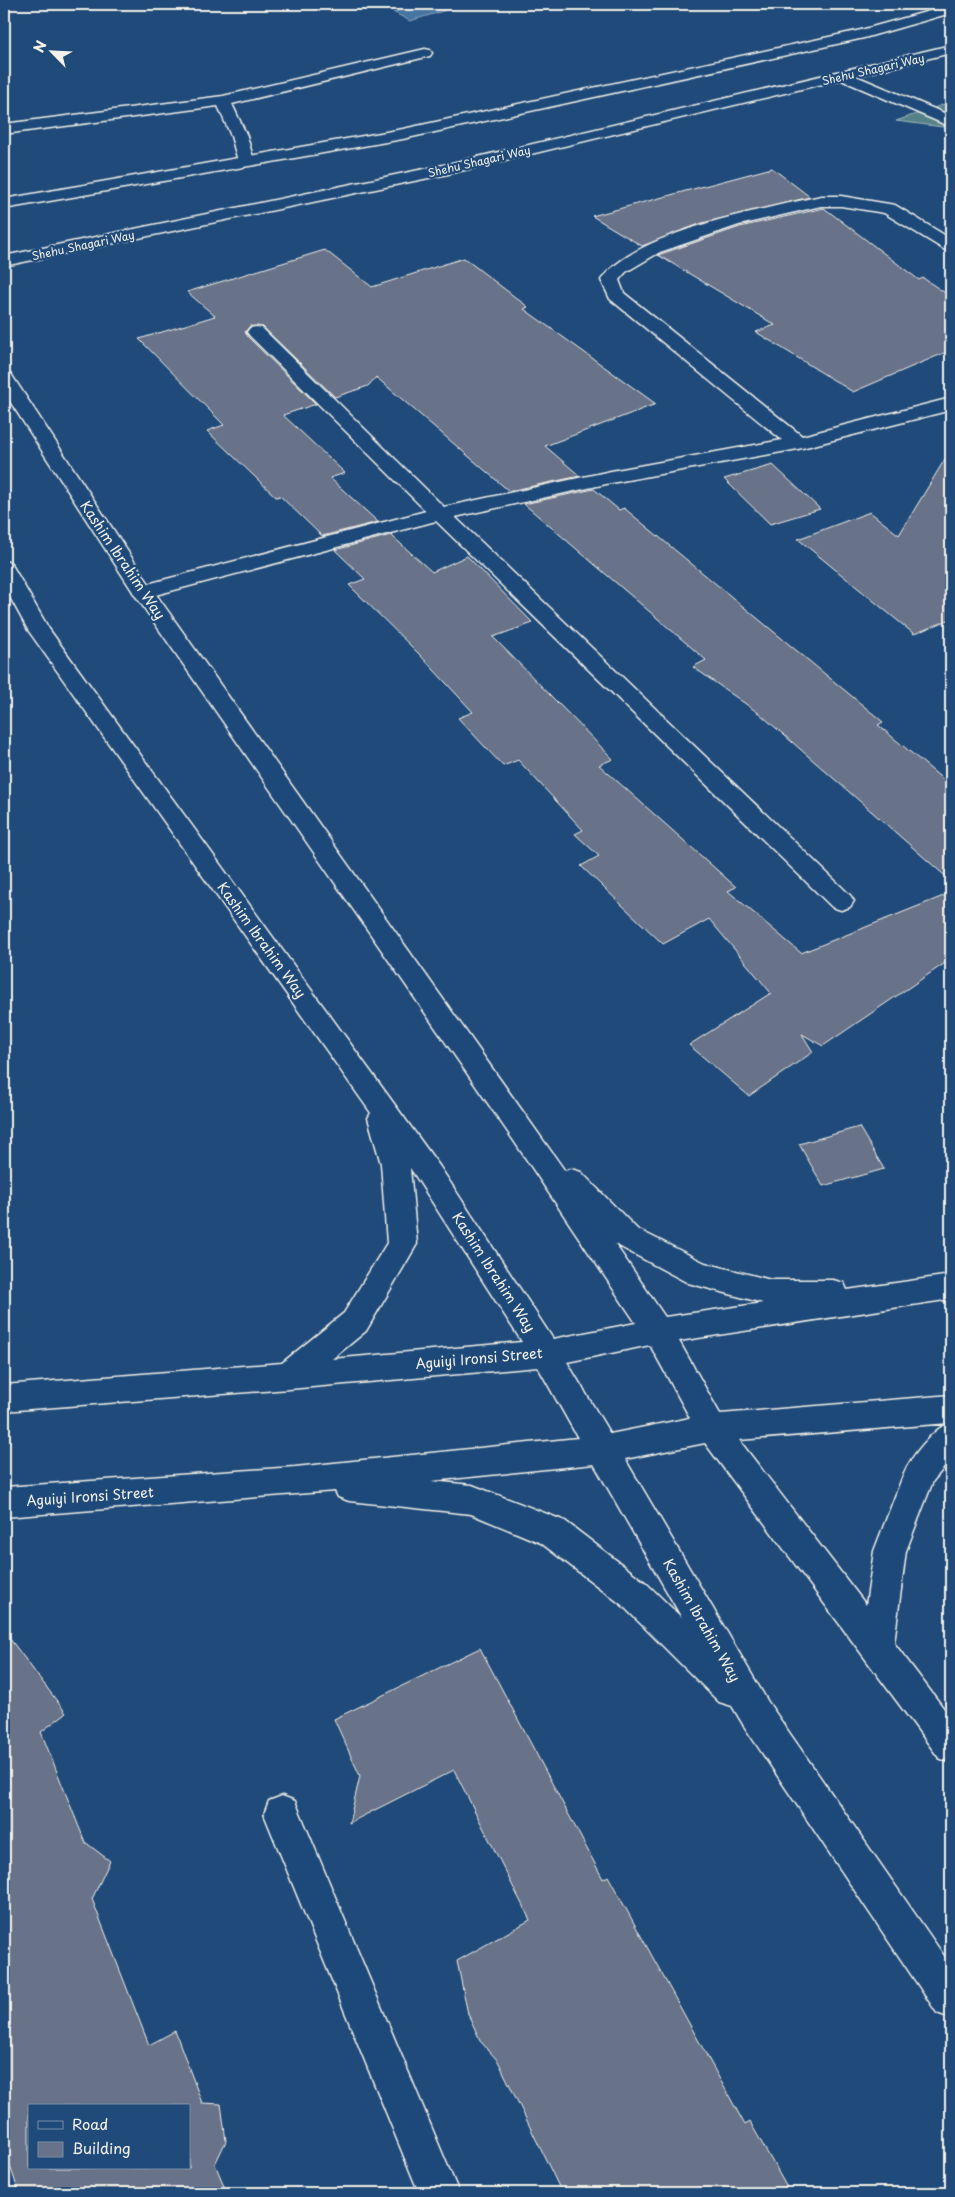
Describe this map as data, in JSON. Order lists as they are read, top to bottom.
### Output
{
  "streets": {
    "main road": ["Shehu Shagari Way", "Kashim Ibrahim Way", "Aguiyi Ironsi Street"]
  },
  "crossings": [
    ["Kashim Ibrahim Way", "Aguiyi Ironsi Street"]
  ],
  "legend": ["Road", "Building"],
  "north": "top left"
}
